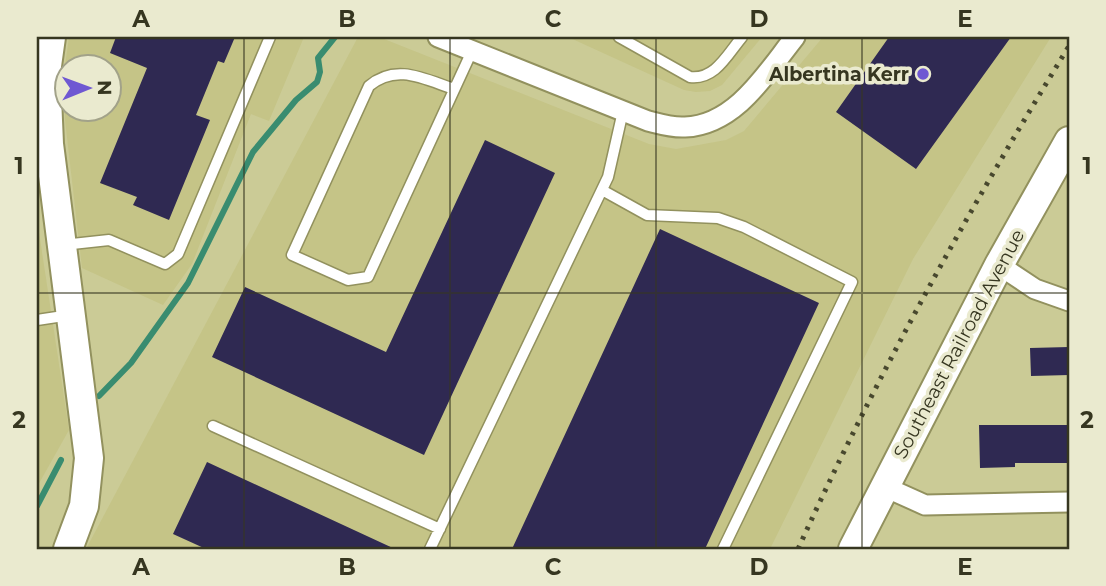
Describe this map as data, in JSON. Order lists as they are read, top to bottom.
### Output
{
  "streets": {
    "street": ["Southeast Railroad Avenue"]
  },
  "places": ["Albertina Kerr"],
  "north": "right",
  "grid": {
    "columns": [
      "A",
      "B",
      "C",
      "D",
      "E"
    ],
    "rows": ["1", "2"]
  }
}
